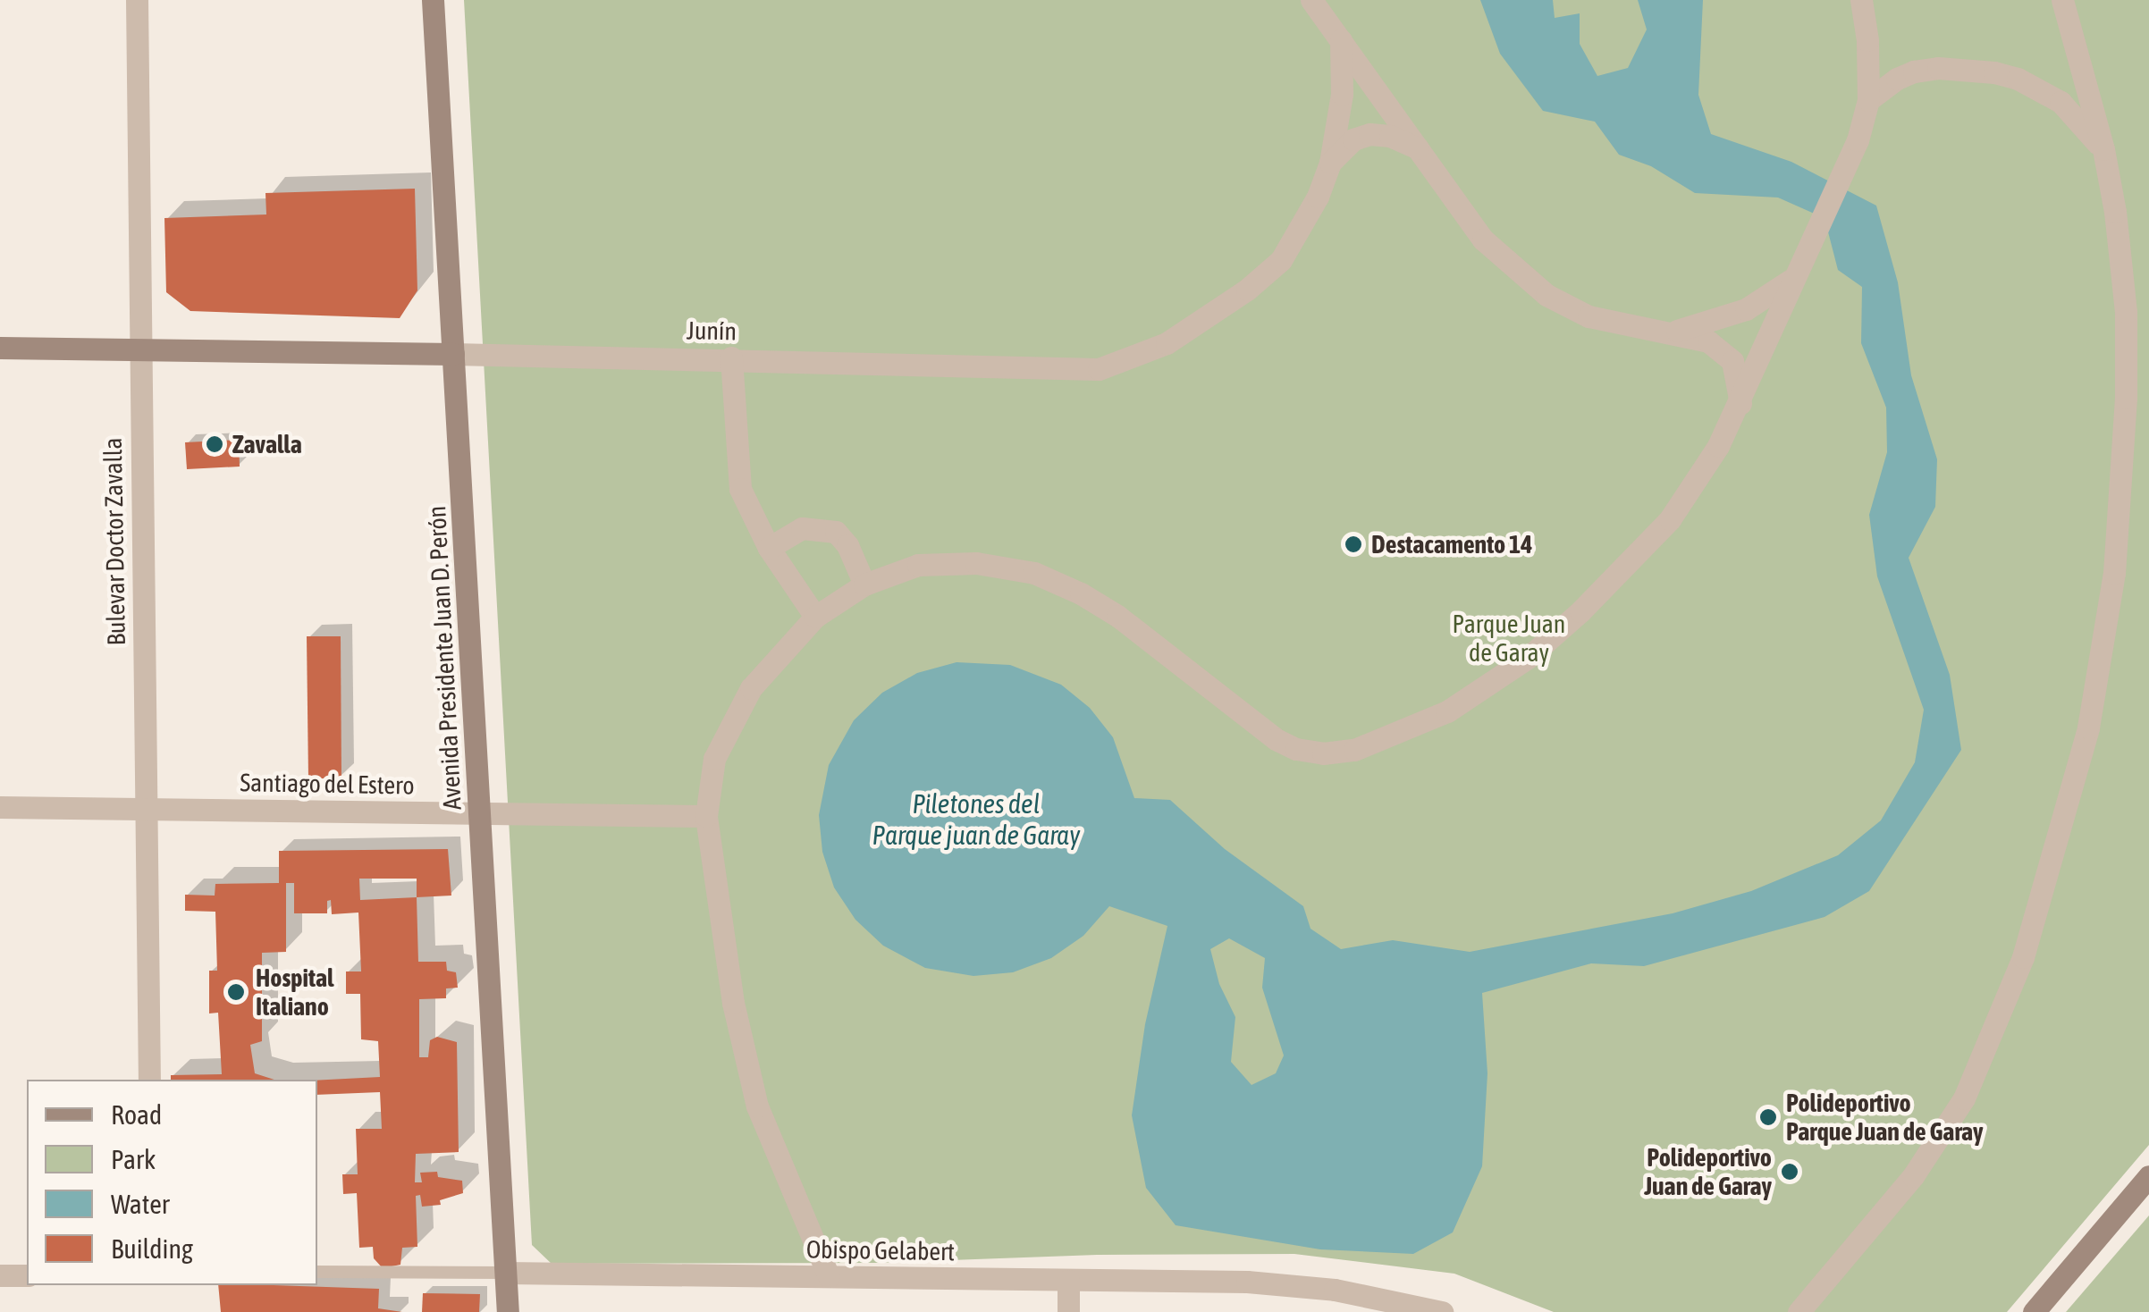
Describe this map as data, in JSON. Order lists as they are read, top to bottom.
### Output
{
  "streets": {
    "street": [
      "Junín",
      "Bulevar Doctor Zavalla",
      "Avenida Presidente Juan D. Perón",
      "Santiago del Estero",
      "Obispo Gelabert"
    ]
  },
  "crossings": [
    ["Junín", "Bulevar Doctor Zavalla"],
    ["Junín", "Avenida Presidente Juan D. Perón"],
    ["Bulevar Doctor Zavalla", "Santiago del Estero"],
    ["Avenida Presidente Juan D. Perón", "Santiago del Estero"],
    ["Avenida Presidente Juan D. Perón", "Obispo Gelabert"]
  ],
  "water": ["Piletones del Parque juan de Garay"],
  "parks": ["Parque Juan de Garay"],
  "places": [
    "Zavalla",
    "Destacamento 14",
    "Hospital Italiano",
    "Polideportivo Parque Juan de Garay",
    "Polideportivo Juan de Garay"
  ],
  "legend": [
    "Road",
    "Park",
    "Water",
    "Building"
  ]
}
